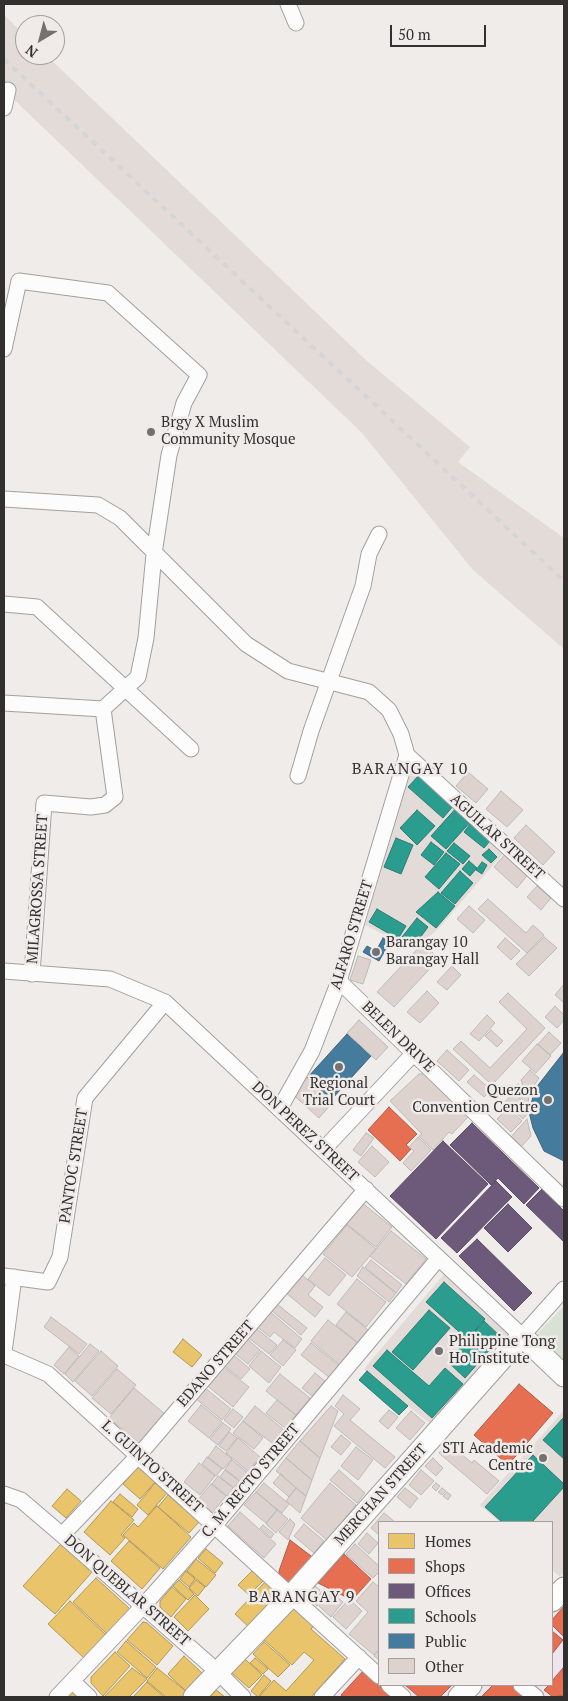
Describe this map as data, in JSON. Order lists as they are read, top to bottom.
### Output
{
  "streets": {
    "main road": ["DON PEREZ STREET", "MERCHAN STREET"],
    "street": [
      "AGUILAR STREET",
      "MILAGROSSA STREET",
      "ALFARO STREET",
      "BELEN DRIVE",
      "PANTOC STREET",
      "EDANO STREET",
      "L. GUINTO STREET",
      "C. M. RECTO STREET",
      "DON QUEBLAR STREET"
    ]
  },
  "crossings": [
    ["AGUILAR STREET", "ALFARO STREET"],
    ["MILAGROSSA STREET", "DON PEREZ STREET"],
    ["ALFARO STREET", "BELEN DRIVE"],
    ["ALFARO STREET", "DON PEREZ STREET"],
    ["DON PEREZ STREET", "PANTOC STREET"],
    ["DON PEREZ STREET", "EDANO STREET"],
    ["DON PEREZ STREET", "C. M. RECTO STREET"],
    ["DON PEREZ STREET", "MERCHAN STREET"],
    ["EDANO STREET", "L. GUINTO STREET"],
    ["EDANO STREET", "DON QUEBLAR STREET"],
    ["L. GUINTO STREET", "C. M. RECTO STREET"],
    ["L. GUINTO STREET", "MERCHAN STREET"],
    ["C. M. RECTO STREET", "DON QUEBLAR STREET"],
    ["MERCHAN STREET", "DON QUEBLAR STREET"]
  ],
  "districts": ["BARANGAY 10", "BARANGAY 9"],
  "places": [
    "Brgy X Muslim Community Mosque",
    "Barangay 10 Barangay Hall",
    "Regional Trial Court",
    "Quezon Convention Centre",
    "Philippine Tong Ho Institute",
    "STI Academic Centre"
  ],
  "legend": [
    "Homes",
    "Shops",
    "Offices",
    "Schools",
    "Public",
    "Other"
  ],
  "scale_bar": "50 m",
  "north": "bottom left"
}
